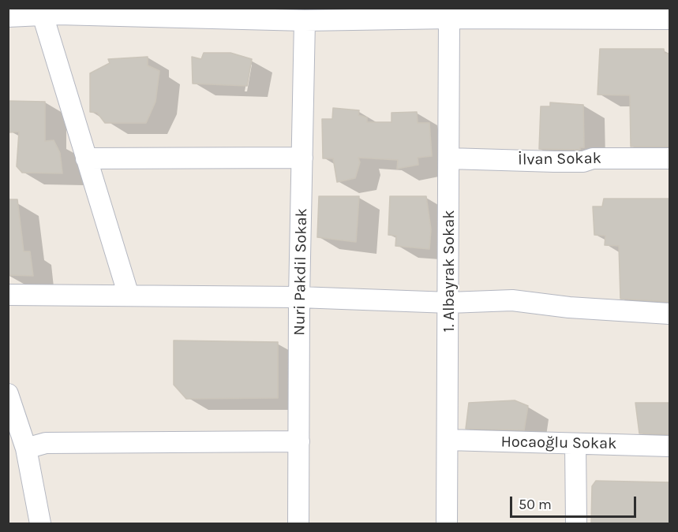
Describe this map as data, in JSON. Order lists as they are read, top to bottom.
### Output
{
  "streets": {
    "street": [
      "İlvan Sokak",
      "1. Albayrak Sokak",
      "Nuri Pakdil Sokak",
      "Hocaoğlu Sokak"
    ]
  },
  "crossings": [
    ["İlvan Sokak", "1. Albayrak Sokak"],
    ["1. Albayrak Sokak", "Hocaoğlu Sokak"]
  ],
  "scale_bar": "50 m"
}
